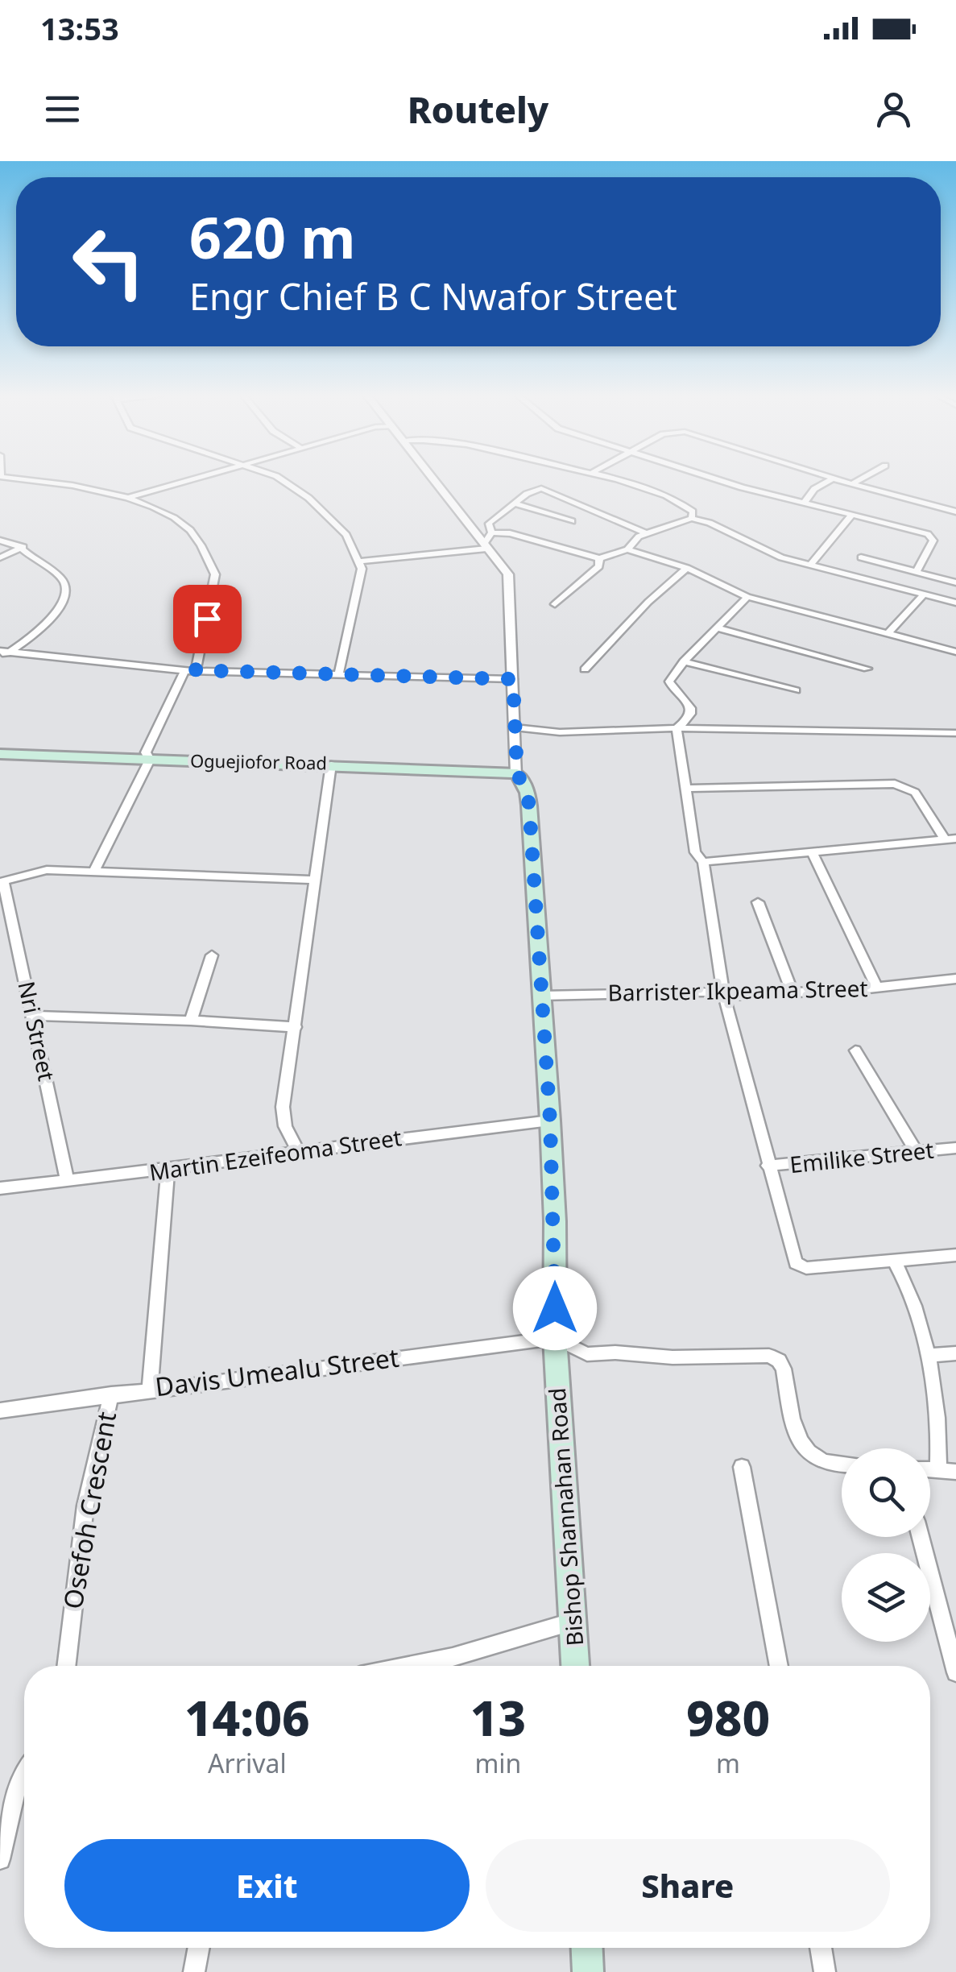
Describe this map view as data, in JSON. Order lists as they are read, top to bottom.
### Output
{
  "streets": {
    "main road": ["Oguejiofor Road", "Bishop Shannahan Road"],
    "street": [
      "Barrister Ikpeama Street",
      "Nri Street",
      "Martin Ezeifeoma Street",
      "Emilike Street",
      "Davis Umealu Street",
      "Osefoh Crescent"
    ]
  },
  "crossings": [
    ["Oguejiofor Road", "Bishop Shannahan Road"],
    ["Barrister Ikpeama Street", "Bishop Shannahan Road"],
    ["Nri Street", "Martin Ezeifeoma Street"],
    ["Martin Ezeifeoma Street", "Bishop Shannahan Road"],
    ["Davis Umealu Street", "Osefoh Crescent"],
    ["Davis Umealu Street", "Bishop Shannahan Road"]
  ],
  "page": {
    "status": "13:53",
    "header": "Routely",
    "turn": ["620 m", "Engr Chief B C Nwafor Street"],
    "eta": [
      "14:06",
      "Arrival",
      "13",
      "min",
      "980",
      "m"
    ],
    "buttons": ["Exit", "Share"]
  }
}
